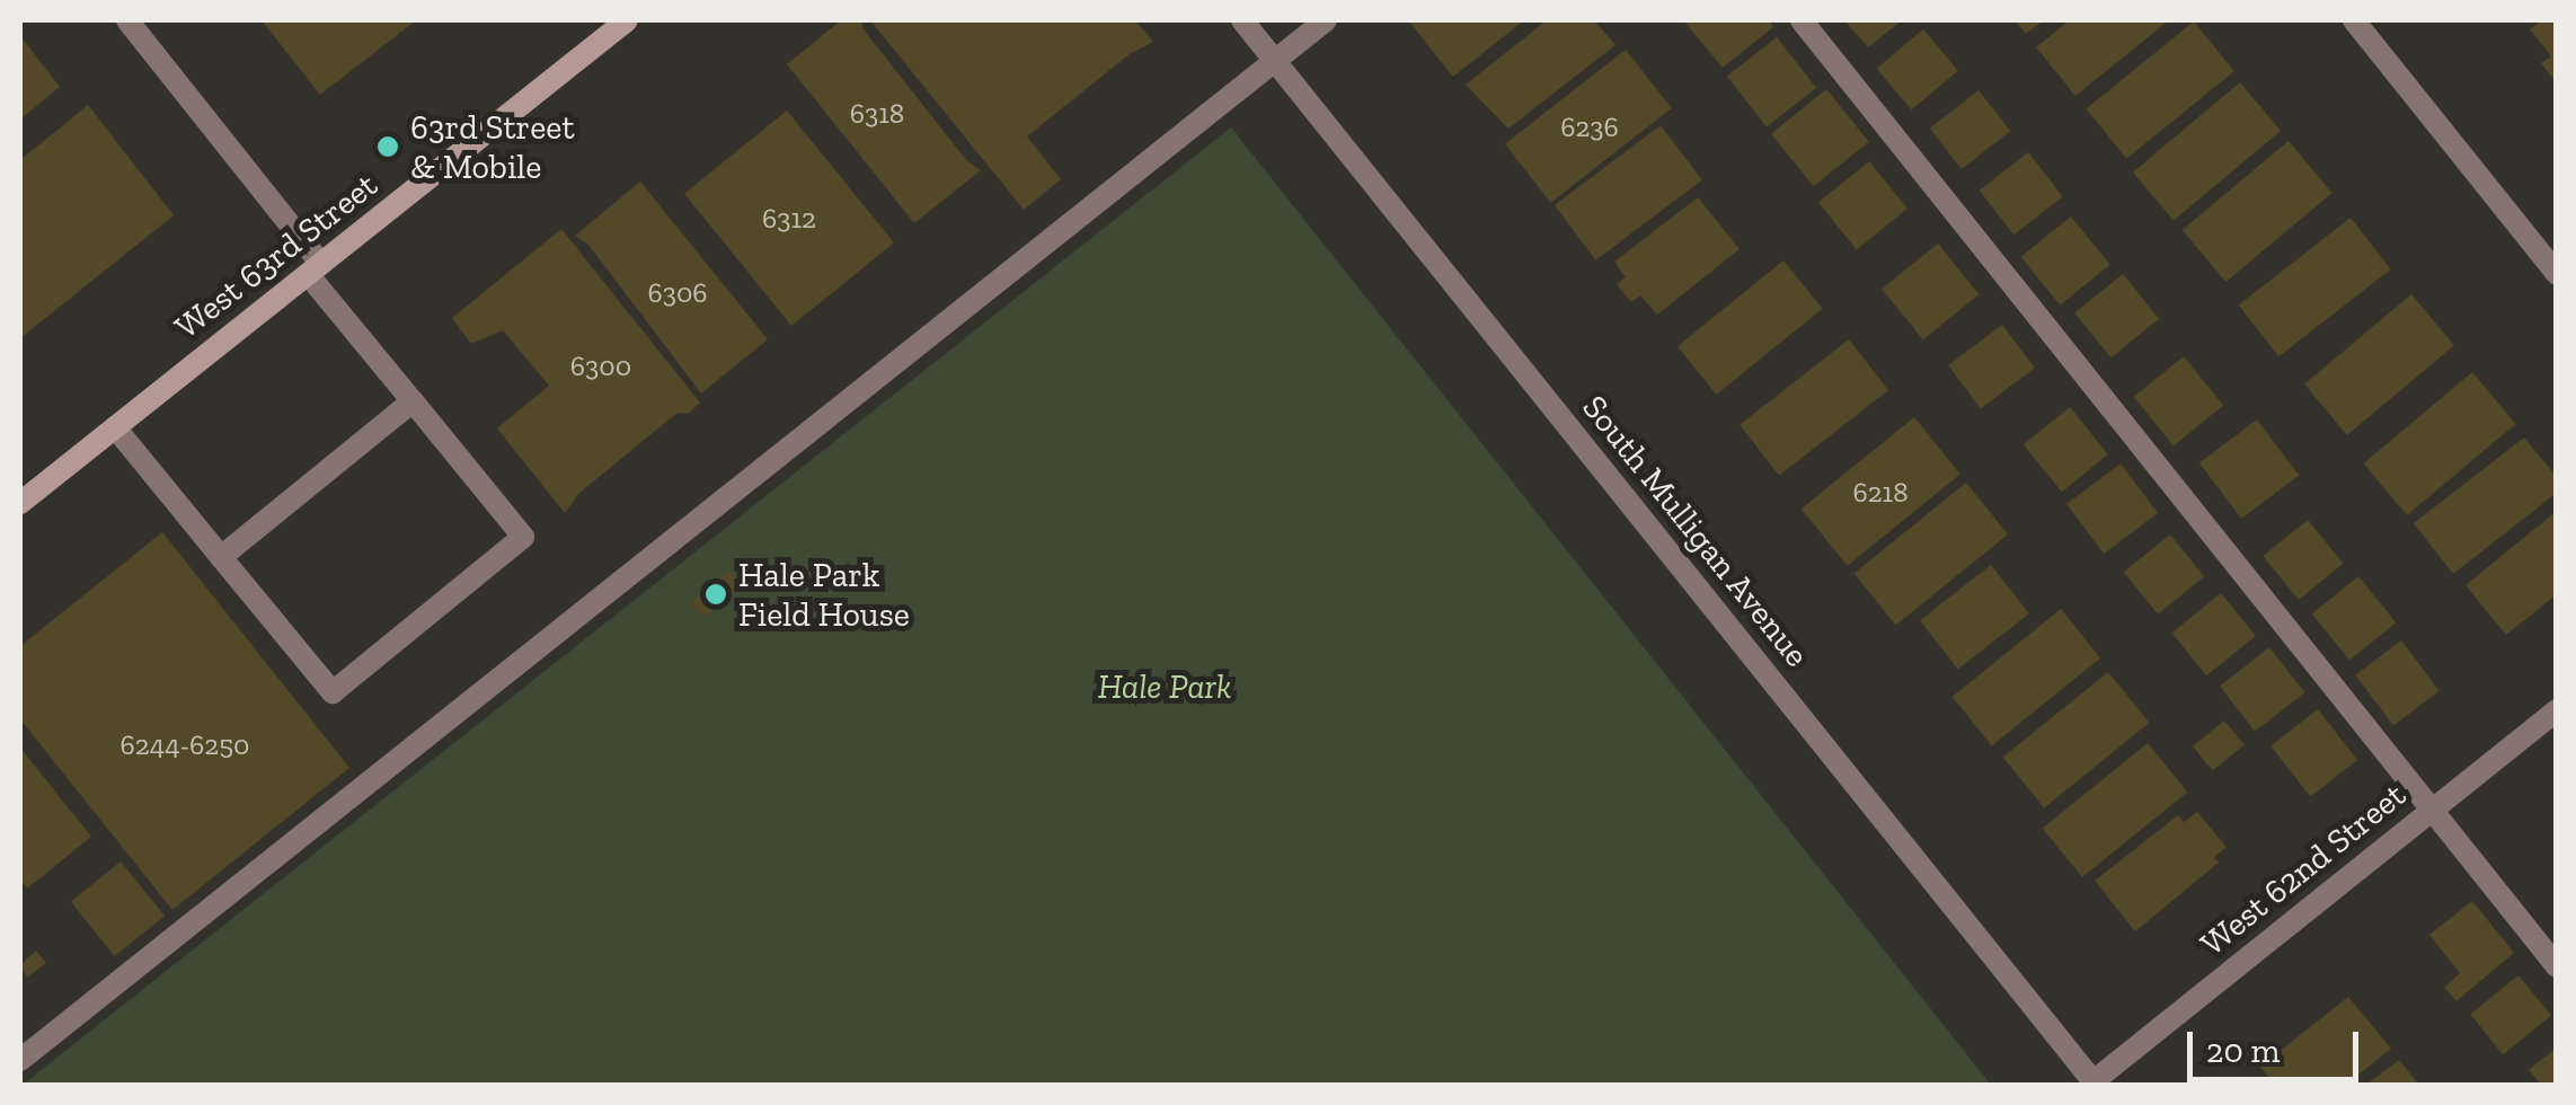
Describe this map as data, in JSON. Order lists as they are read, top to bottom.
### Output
{
  "streets": {
    "main road": ["West 63rd Street"],
    "street": ["South Mulligan Avenue", "West 62nd Street"]
  },
  "crossings": [
    ["South Mulligan Avenue", "West 62nd Street"]
  ],
  "parks": ["Hale Park"],
  "places": ["63rd Street & Mobile", "Hale Park Field House"],
  "house_numbers": [
    "6318",
    "6236",
    "6312",
    "6306",
    "6300",
    "6218",
    "6244-6250"
  ],
  "scale_bar": "20 m"
}
